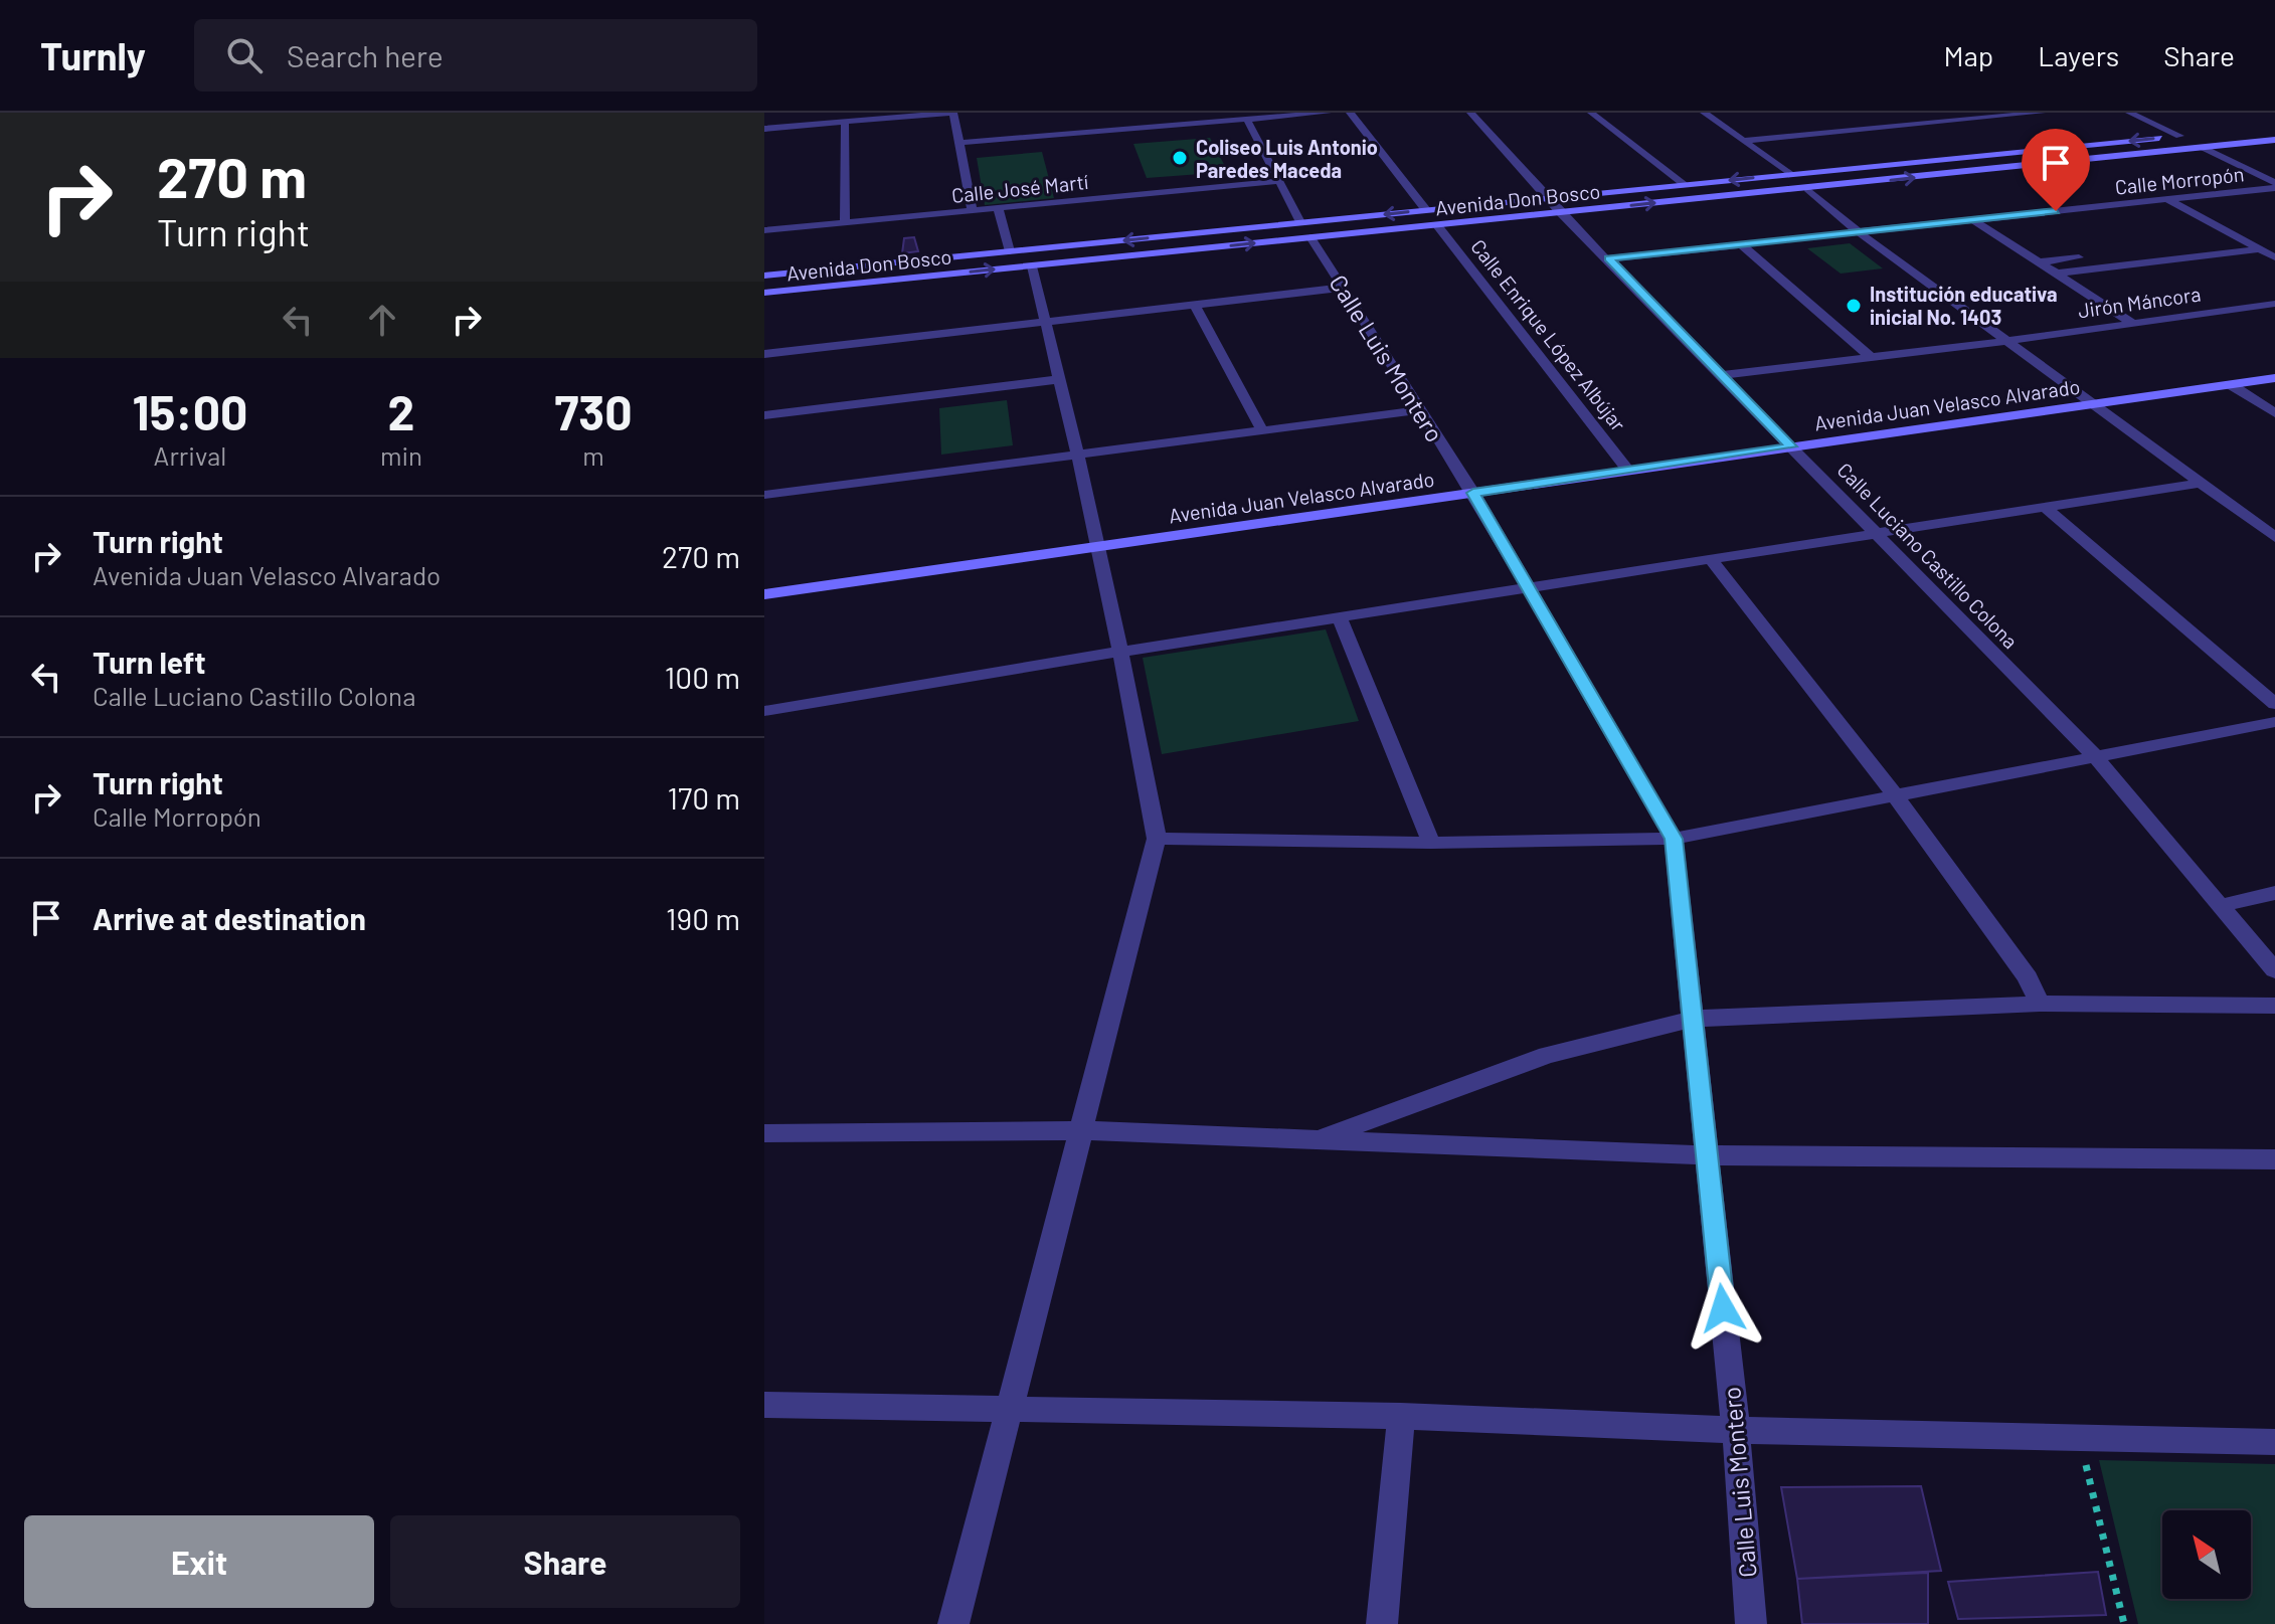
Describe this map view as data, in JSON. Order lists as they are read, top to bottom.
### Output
{
  "streets": {
    "street": [
      "Calle Morropón",
      "Calle José Martí",
      "Avenida Don Bosco",
      "Jirón Máncora",
      "Calle Enrique López Albújar",
      "Calle Luis Montero",
      "Avenida Juan Velasco Alvarado",
      "Calle Luciano Castillo Colona"
    ]
  },
  "crossings": [
    ["Calle Morropón", "Calle Luciano Castillo Colona"],
    ["Avenida Don Bosco", "Calle Enrique López Albújar"],
    ["Avenida Don Bosco", "Calle Luis Montero"],
    ["Avenida Don Bosco", "Calle Luciano Castillo Colona"],
    ["Jirón Máncora", "Calle Luciano Castillo Colona"],
    ["Calle Enrique López Albújar", "Avenida Juan Velasco Alvarado"],
    ["Calle Luis Montero", "Avenida Juan Velasco Alvarado"],
    ["Avenida Juan Velasco Alvarado", "Calle Luciano Castillo Colona"]
  ],
  "places": ["Coliseo Luis Antonio Paredes Maceda", "Institución educativa inicial No. 1403"],
  "north": "top left",
  "page": {
    "header": "Turnly",
    "search": "Search here",
    "nav": ["Map", "Layers", "Share"],
    "turn": ["270 m", "Turn right"],
    "eta": [
      "15:00",
      "Arrival",
      "2",
      "min",
      "730",
      "m"
    ],
    "list": [
      {
        "name": "Turn right",
        "note": "Avenida Juan Velasco Alvarado",
        "value": "270 m"
      },
      {
        "name": "Turn left",
        "note": "Calle Luciano Castillo Colona",
        "value": "100 m"
      },
      {
        "name": "Turn right",
        "note": "Calle Morropón",
        "value": "170 m"
      },
      {
        "name": "Arrive at destination",
        "value": "190 m"
      }
    ],
    "buttons": ["Exit", "Share"]
  }
}
